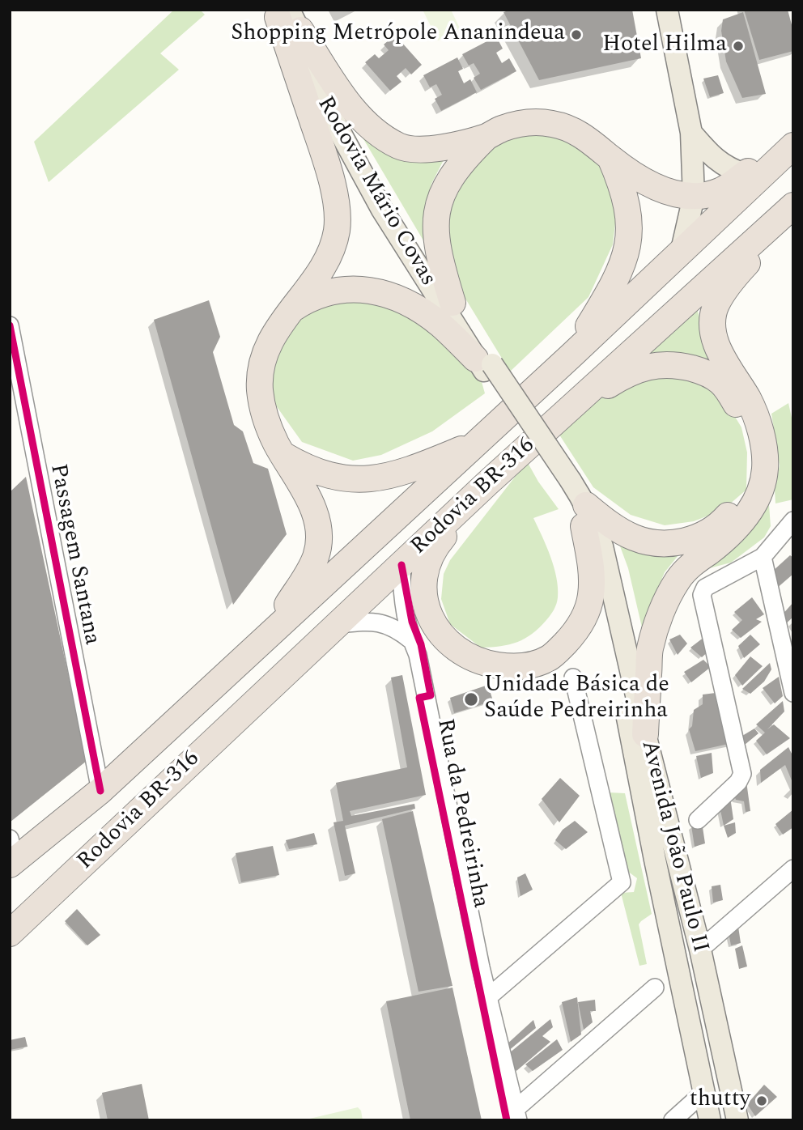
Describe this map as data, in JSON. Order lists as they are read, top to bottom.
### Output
{
  "streets": {
    "highway": ["Rodovia BR-316"],
    "main road": ["Rodovia Mário Covas", "Avenida João Paulo II"],
    "street": ["Passagem Santana", "Rua da Pedreirinha"]
  },
  "crossings": [
    ["Rodovia Mário Covas", "Avenida João Paulo II"],
    ["Rodovia BR-316", "Passagem Santana"],
    ["Rodovia BR-316", "Rua da Pedreirinha"]
  ],
  "places": [
    "Shopping Metrópole Ananindeua",
    "Hotel Hilma",
    "Unidade Básica de Saúde Pedreirinha",
    "thutty"
  ]
}
